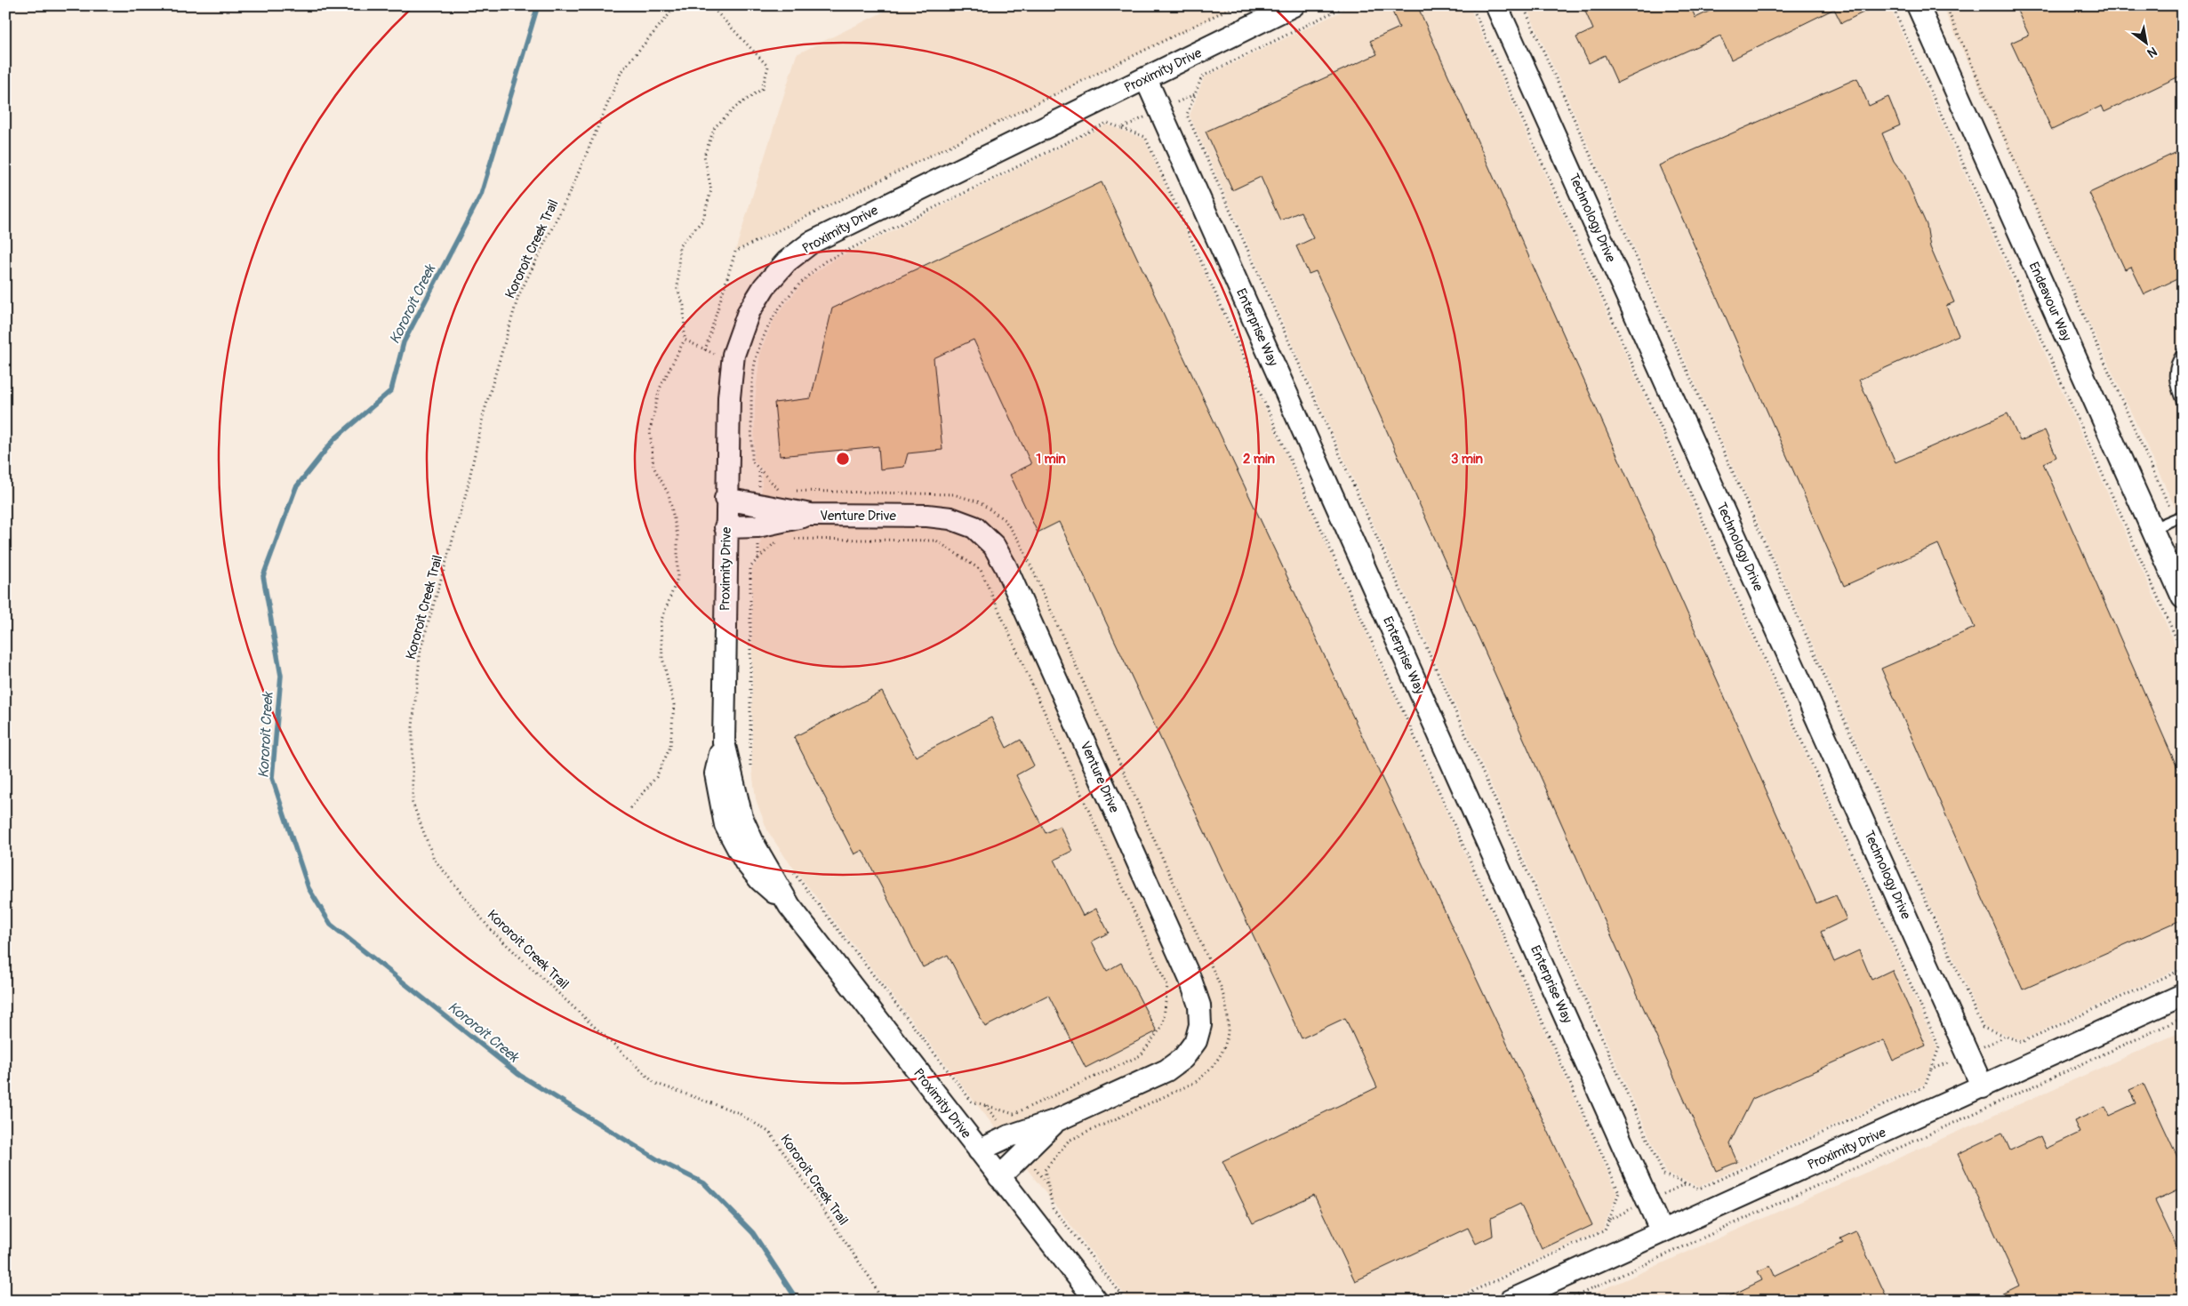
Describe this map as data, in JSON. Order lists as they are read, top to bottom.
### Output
{
  "streets": {
    "street": [
      "Proximity Drive",
      "Technology Drive",
      "Endeavour Way",
      "Enterprise Way",
      "Venture Drive"
    ],
    "path": ["Kororoit Creek Trail"]
  },
  "crossings": [
    ["Proximity Drive", "Technology Drive"],
    ["Proximity Drive", "Enterprise Way"],
    ["Proximity Drive", "Venture Drive"]
  ],
  "water": ["Kororoit Creek"],
  "north": "bottom right",
  "rings": ["1 min", "2 min", "3 min"]
}
